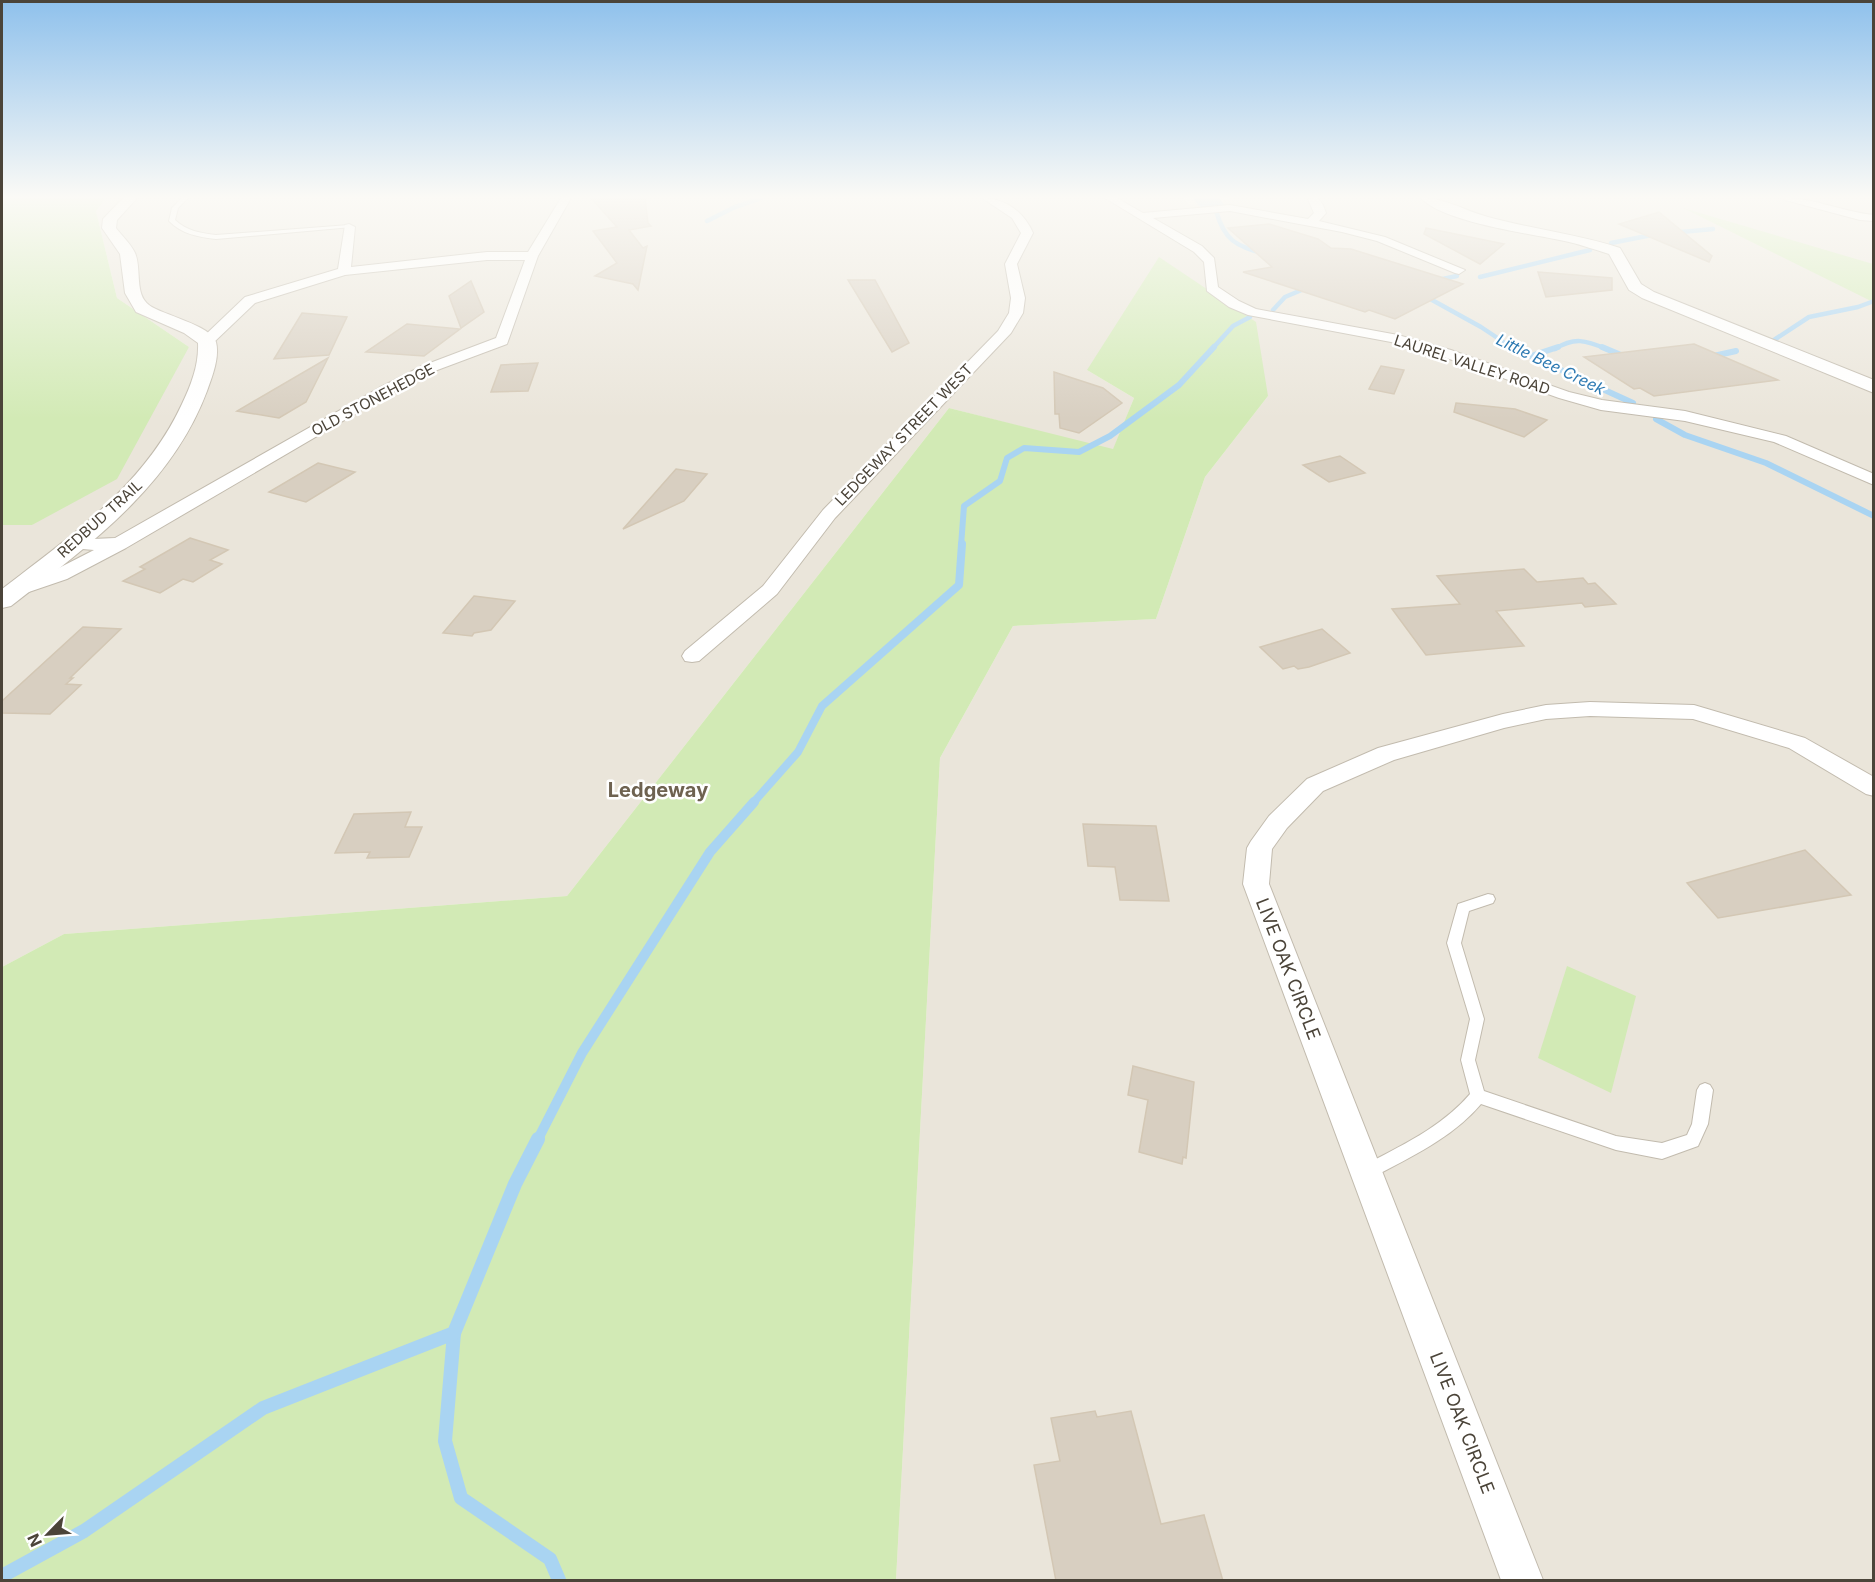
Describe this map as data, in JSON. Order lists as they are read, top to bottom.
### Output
{
  "streets": {
    "street": [
      "LAUREL VALLEY ROAD",
      "OLD STONEHEDGE",
      "LEDGEWAY STREET WEST",
      "REDBUD TRAIL",
      "LIVE OAK CIRCLE"
    ]
  },
  "crossings": [
    ["OLD STONEHEDGE", "REDBUD TRAIL"]
  ],
  "districts": ["Ledgeway"],
  "water": ["Little Bee Creek"],
  "north": "bottom left"
}
